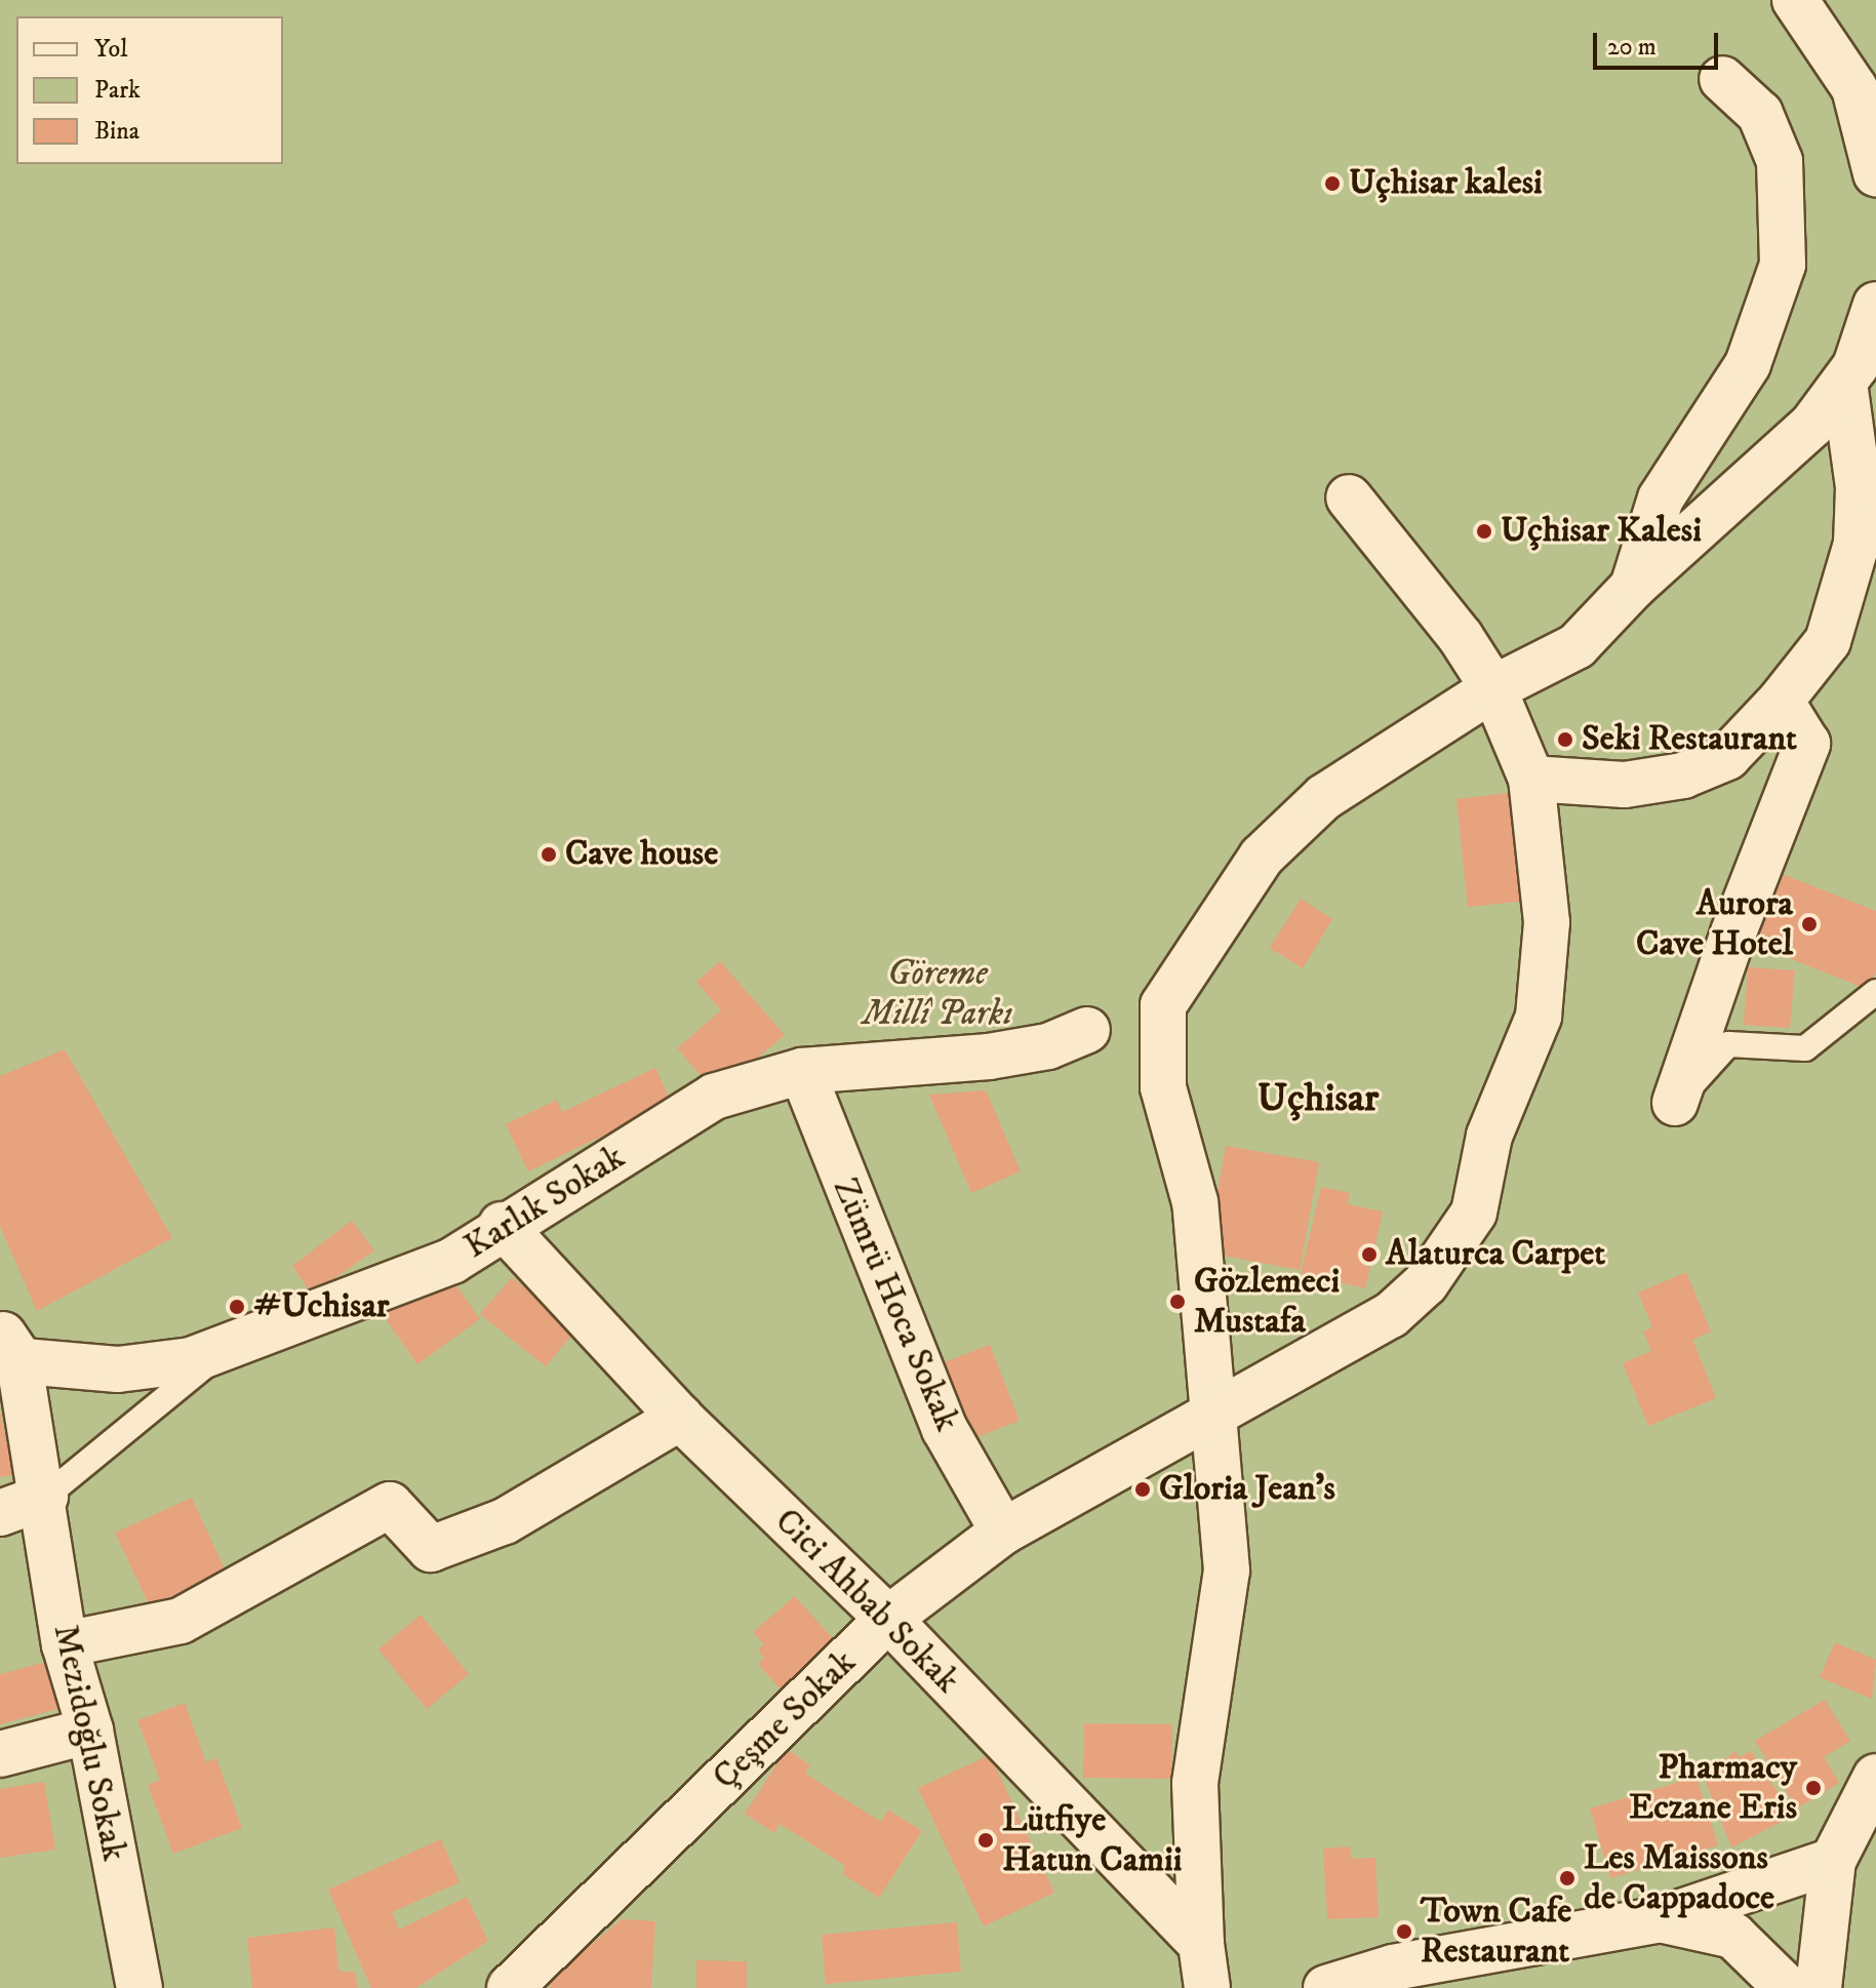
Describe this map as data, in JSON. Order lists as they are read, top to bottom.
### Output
{
  "streets": {
    "street": [
      "Karlık Sokak",
      "Zümrü Hoca Sokak",
      "Cici Ahbab Sokak",
      "Çeşme Sokak",
      "Mezidoğlu Sokak"
    ]
  },
  "crossings": [
    ["Karlık Sokak", "Zümrü Hoca Sokak"],
    ["Karlık Sokak", "Cici Ahbab Sokak"],
    ["Karlık Sokak", "Mezidoğlu Sokak"],
    ["Zümrü Hoca Sokak", "Çeşme Sokak"],
    ["Cici Ahbab Sokak", "Çeşme Sokak"]
  ],
  "districts": ["Uçhisar"],
  "parks": ["Göreme Millî Parkı"],
  "places": [
    "Uçhisar kalesi",
    "Uçhisar Kalesi",
    "Seki Restaurant",
    "Cave house",
    "Aurora Cave Hotel",
    "Alaturca Carpet",
    "Gözlemeci Mustafa",
    "#Uchisar",
    "Gloria Jean's",
    "Pharmacy Eczane Eris",
    "Lütfiye Hatun Camii",
    "Les Maissons de Cappadoce",
    "Town Cafe Restaurant"
  ],
  "legend": ["Yol", "Park", "Bina"],
  "scale_bar": "20 m"
}
